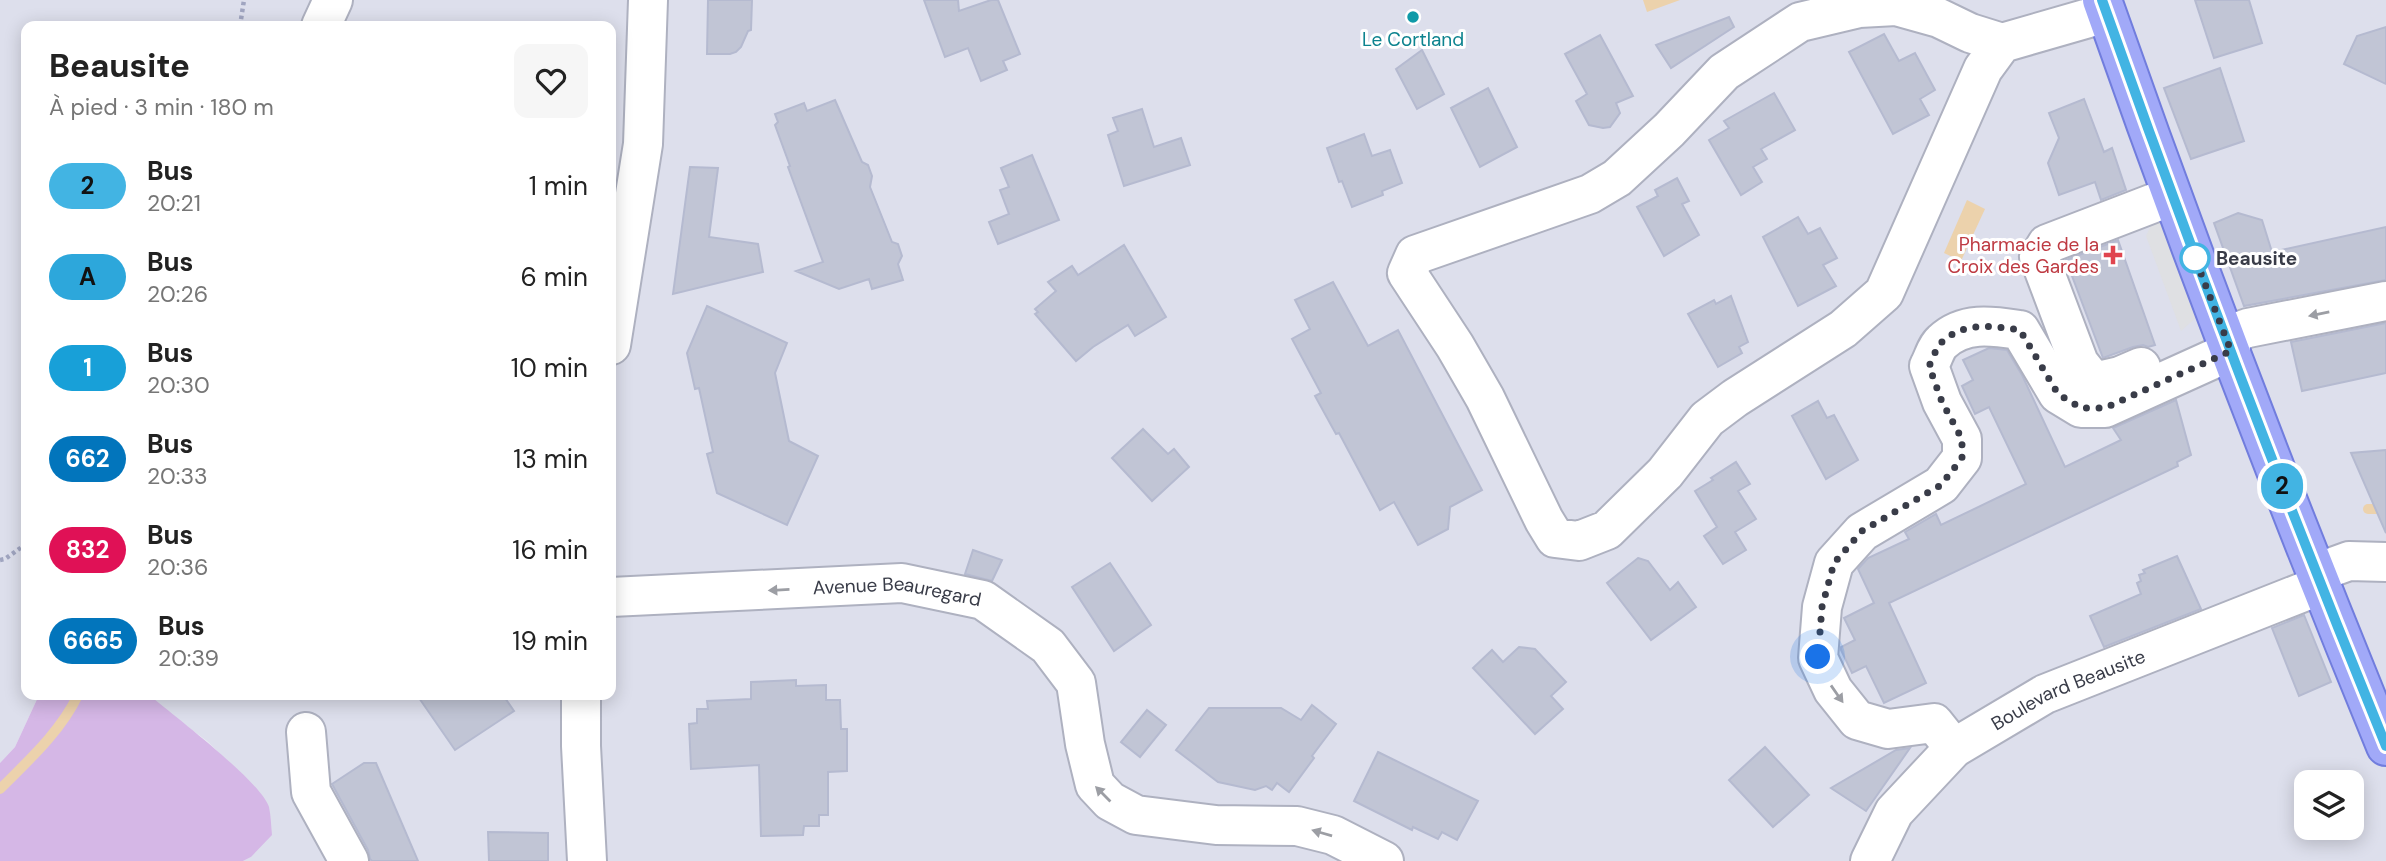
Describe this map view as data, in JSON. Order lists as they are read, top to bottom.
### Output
{
  "streets": {
    "street": ["Avenue Beauregard", "Boulevard Beausite"]
  },
  "one_way": ["Avenue Beauregard"],
  "places": {
    "other": ["Le Cortland", "Beausite"],
    "health": ["Pharmacie de la Croix des Gardes"]
  },
  "lines": ["bus line 2"],
  "page": {
    "on_map": "2",
    "heading": ["Beausite", "À pied · 3 min · 180 m"],
    "list": [
      {
        "mark": "2",
        "name": "Bus",
        "note": "20:21",
        "value": "1 min"
      },
      {
        "mark": "A",
        "name": "Bus",
        "note": "20:26",
        "value": "6 min"
      },
      {
        "mark": "1",
        "name": "Bus",
        "note": "20:30",
        "value": "10 min"
      },
      {
        "mark": "662",
        "name": "Bus",
        "note": "20:33",
        "value": "13 min"
      },
      {
        "mark": "832",
        "name": "Bus",
        "note": "20:36",
        "value": "16 min"
      },
      {
        "mark": "6665",
        "name": "Bus",
        "note": "20:39",
        "value": "19 min"
      }
    ]
  }
}
